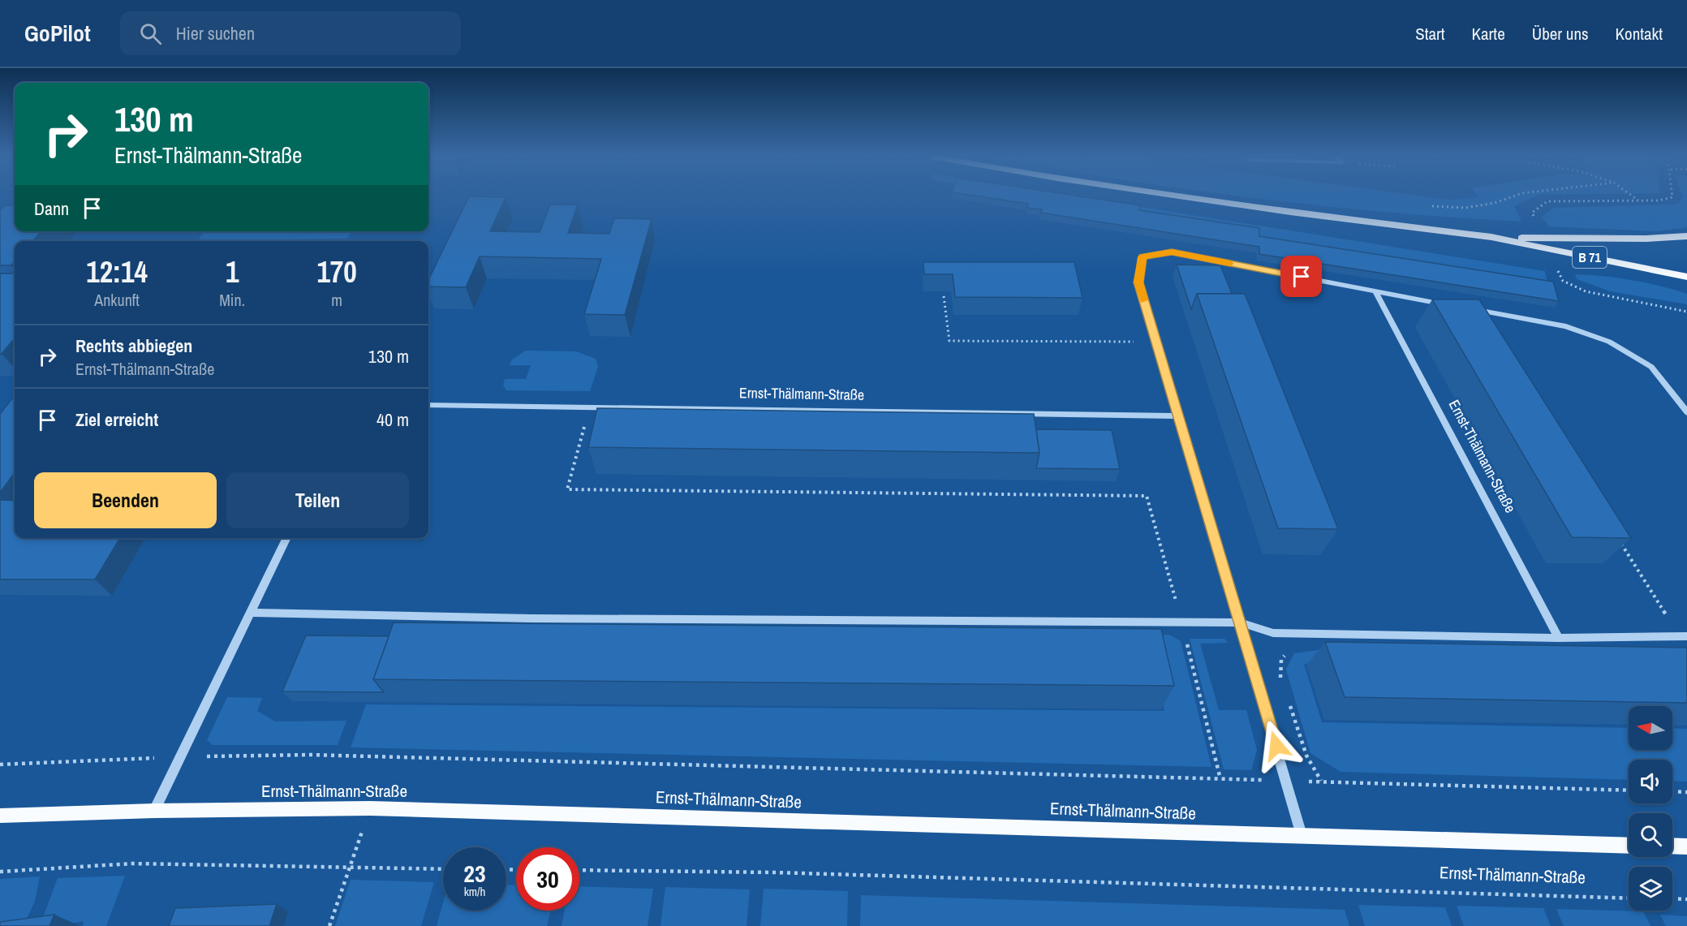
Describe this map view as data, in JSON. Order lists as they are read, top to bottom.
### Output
{
  "streets": {
    "main road": ["B 71", "Ernst-Thälmann-Straße"]
  },
  "north": "left",
  "page": {
    "header": "GoPilot",
    "search": "Hier suchen",
    "nav": [
      "Start",
      "Karte",
      "Über uns",
      "Kontakt"
    ],
    "turn": ["130 m", "Ernst-Thälmann-Straße"],
    "then": "Dann",
    "eta": [
      "12:14",
      "Ankunft",
      "1",
      "Min.",
      "170",
      "m"
    ],
    "list": [
      {
        "name": "Rechts abbiegen",
        "note": "Ernst-Thälmann-Straße",
        "value": "130 m"
      },
      {
        "name": "Ziel erreicht",
        "value": "40 m"
      }
    ],
    "buttons": ["Beenden", "Teilen"],
    "speed": "23 km/h",
    "limit": "30"
  }
}
